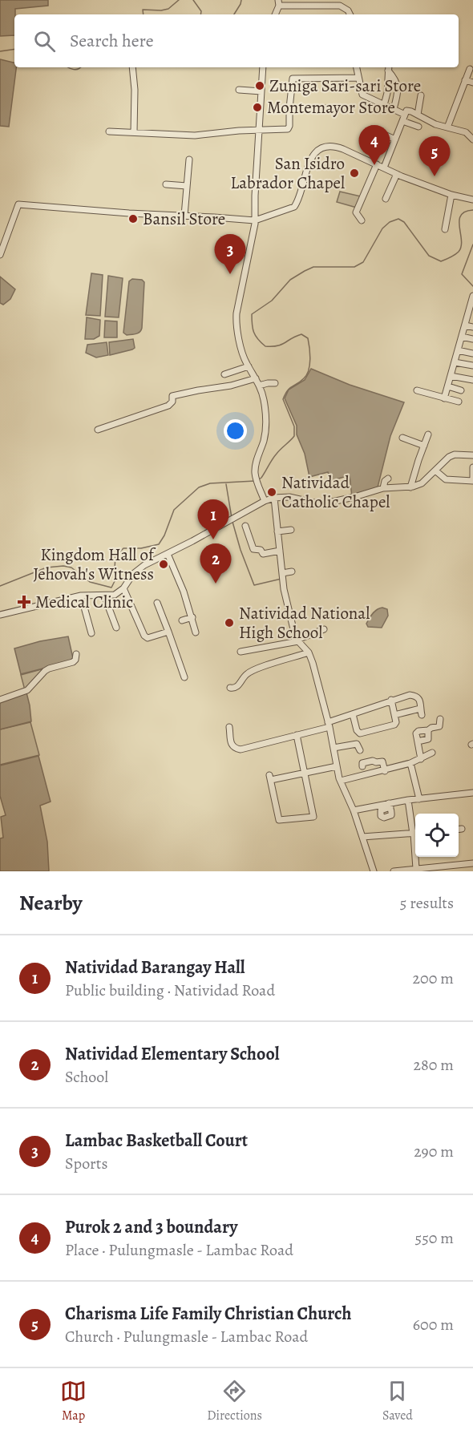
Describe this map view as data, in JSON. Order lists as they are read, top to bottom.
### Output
{
  "places": {
    "other": [
      "Zuniga Sari-sari Store",
      "Montemayor Store",
      "San Isidro Labrador Chapel",
      "Bansil Store",
      "Natividad Catholic Chapel",
      "Kingdom Hall of Jehovah's Witness",
      "Natividad National High School"
    ],
    "health": ["Medical Clinic"]
  },
  "page": {
    "search": "Search here",
    "pins": [
      "4",
      "5",
      "3",
      "1",
      "2"
    ],
    "heading": ["Nearby", "5 results"],
    "list": [
      {
        "mark": "1",
        "name": "Natividad Barangay Hall",
        "note": "Public building · Natividad Road",
        "value": "200 m"
      },
      {
        "mark": "2",
        "name": "Natividad Elementary School",
        "note": "School",
        "value": "280 m"
      },
      {
        "mark": "3",
        "name": "Lambac Basketball Court",
        "note": "Sports",
        "value": "290 m"
      },
      {
        "mark": "4",
        "name": "Purok 2 and 3 boundary",
        "note": "Place · Pulungmasle - Lambac Road",
        "value": "550 m"
      },
      {
        "mark": "5",
        "name": "Charisma Life Family Christian Church",
        "note": "Church · Pulungmasle - Lambac Road",
        "value": "600 m"
      }
    ],
    "nav": ["Map", "Directions", "Saved"]
  }
}
